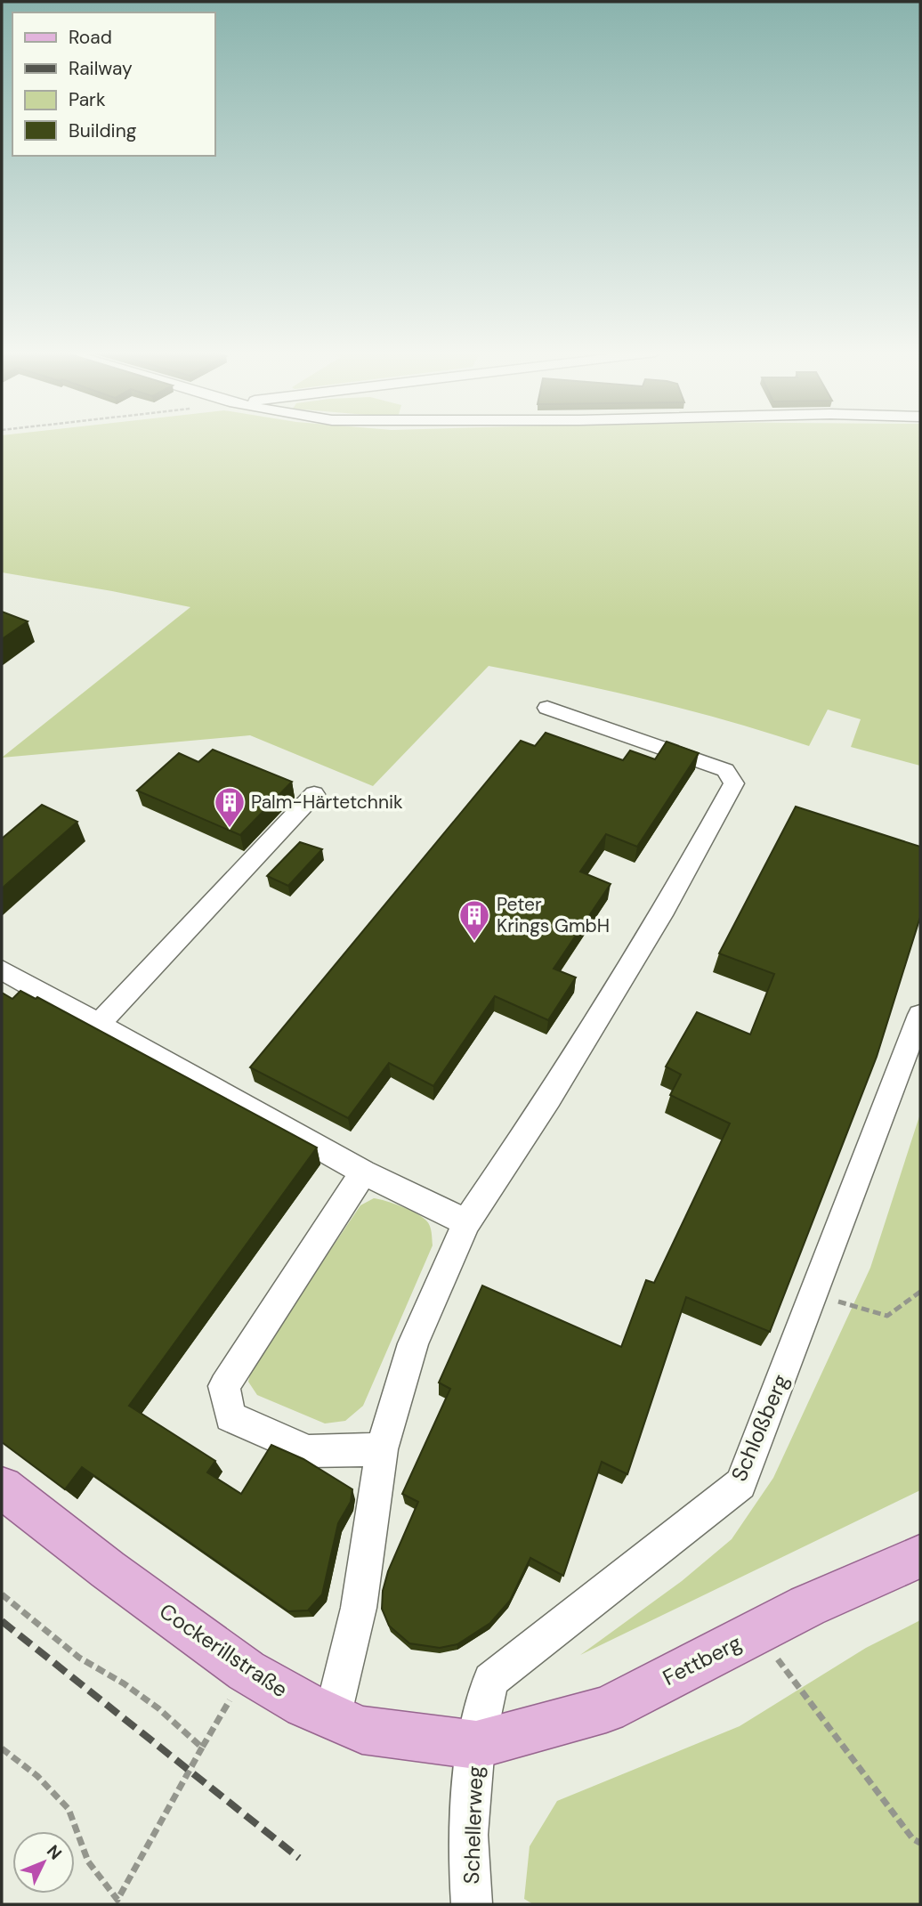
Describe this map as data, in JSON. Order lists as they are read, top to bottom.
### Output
{
  "streets": {
    "main road": ["Cockerillstraße", "Fettberg"],
    "street": ["Schloßberg", "Schellerweg"]
  },
  "crossings": [
    ["Schloßberg", "Cockerillstraße"],
    ["Schloßberg", "Fettberg"],
    ["Schloßberg", "Schellerweg"],
    ["Cockerillstraße", "Fettberg"],
    ["Cockerillstraße", "Schellerweg"],
    ["Fettberg", "Schellerweg"]
  ],
  "places": {
    "building": ["Palm-Härtetchnik", "Peter Krings GmbH"]
  },
  "legend": [
    "Road",
    "Railway",
    "Park",
    "Building"
  ],
  "north": "top right"
}
